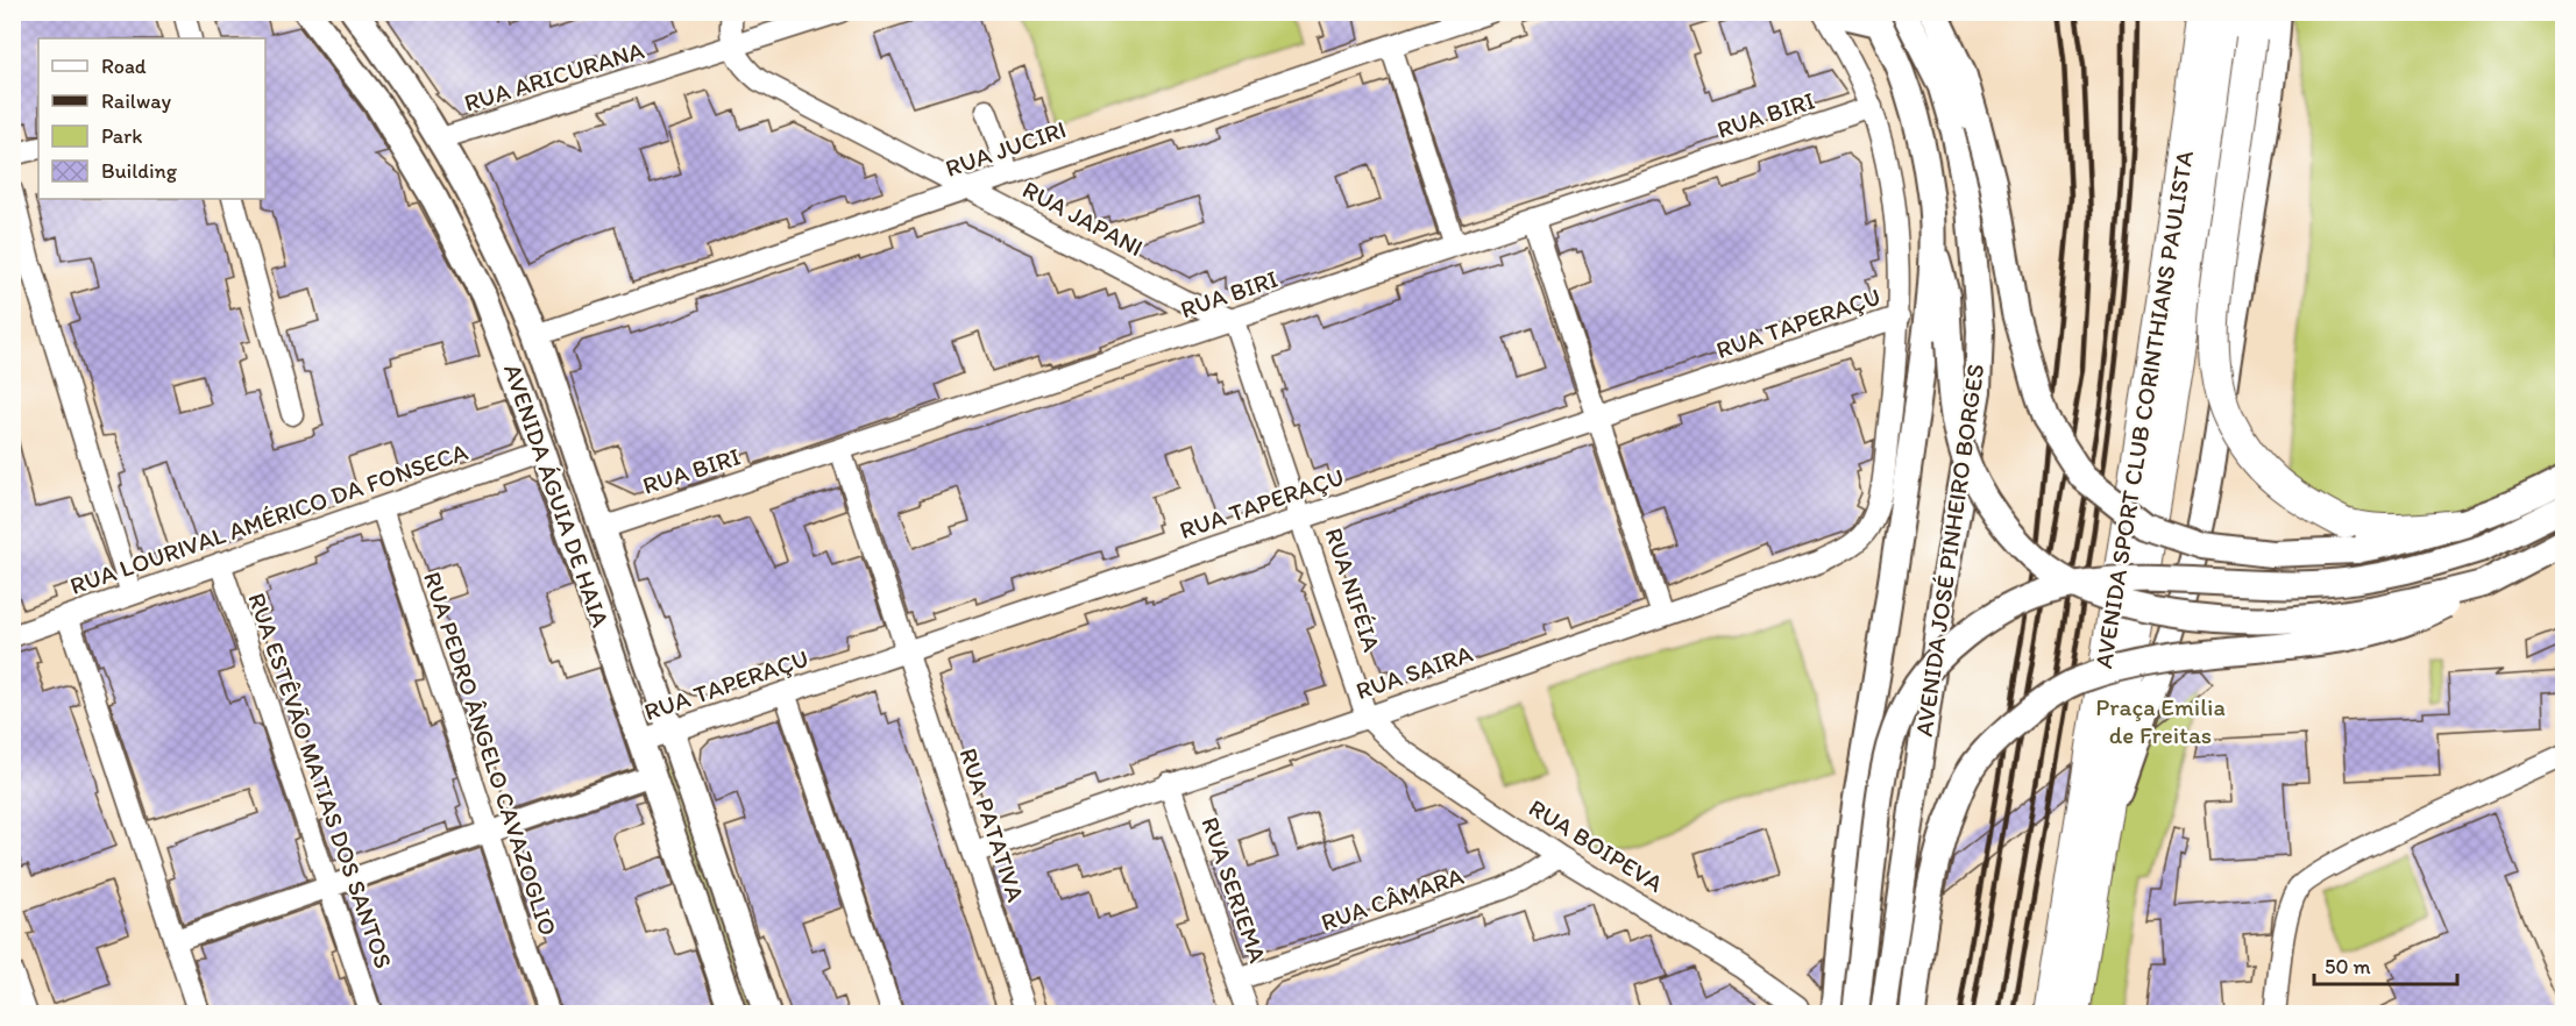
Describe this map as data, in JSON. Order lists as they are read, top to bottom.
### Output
{
  "streets": {
    "highway": ["AVENIDA SPORT CLUB CORINTHIANS PAULISTA"],
    "main road": ["AVENIDA ÁGUIA DE HAIA", "AVENIDA JOSÉ PINHEIRO BORGES"],
    "street": [
      "RUA ARICURANA",
      "RUA BIRI",
      "RUA JUCIRI",
      "RUA JAPANI",
      "RUA TAPERAÇU",
      "RUA LOURIVAL AMÉRICO DA FONSECA",
      "RUA NIFÉIA",
      "RUA SAIRA",
      "RUA PEDRO ÂNGELO CAVAZOGLIO",
      "RUA ESTÊVÃO MATIAS DOS SANTOS",
      "RUA PATATIVA",
      "RUA BOIPEVA",
      "RUA SERIEMA",
      "RUA CÂMARA"
    ]
  },
  "crossings": [
    ["RUA ARICURANA", "RUA JAPANI"],
    ["RUA ARICURANA", "AVENIDA ÁGUIA DE HAIA"],
    ["RUA BIRI", "RUA JAPANI"],
    ["RUA BIRI", "AVENIDA ÁGUIA DE HAIA"],
    ["RUA BIRI", "RUA NIFÉIA"],
    ["RUA BIRI", "RUA PATATIVA"],
    ["RUA JUCIRI", "RUA JAPANI"],
    ["RUA JUCIRI", "AVENIDA ÁGUIA DE HAIA"],
    ["RUA JAPANI", "RUA NIFÉIA"],
    ["RUA TAPERAÇU", "AVENIDA ÁGUIA DE HAIA"],
    ["RUA TAPERAÇU", "RUA NIFÉIA"],
    ["RUA TAPERAÇU", "RUA SAIRA"],
    ["RUA TAPERAÇU", "RUA PATATIVA"],
    ["AVENIDA ÁGUIA DE HAIA", "RUA LOURIVAL AMÉRICO DA FONSECA"],
    ["RUA LOURIVAL AMÉRICO DA FONSECA", "RUA PEDRO ÂNGELO CAVAZOGLIO"],
    ["RUA LOURIVAL AMÉRICO DA FONSECA", "RUA ESTÊVÃO MATIAS DOS SANTOS"],
    ["RUA NIFÉIA", "RUA SAIRA"],
    ["RUA NIFÉIA", "RUA BOIPEVA"],
    ["RUA SAIRA", "RUA PATATIVA"],
    ["RUA SAIRA", "RUA BOIPEVA"],
    ["RUA SAIRA", "RUA SERIEMA"],
    ["RUA BOIPEVA", "RUA CÂMARA"],
    ["RUA SERIEMA", "RUA CÂMARA"]
  ],
  "parks": ["Praça Emilia de Freitas"],
  "legend": [
    "Road",
    "Railway",
    "Park",
    "Building"
  ],
  "scale_bar": "50 m"
}
